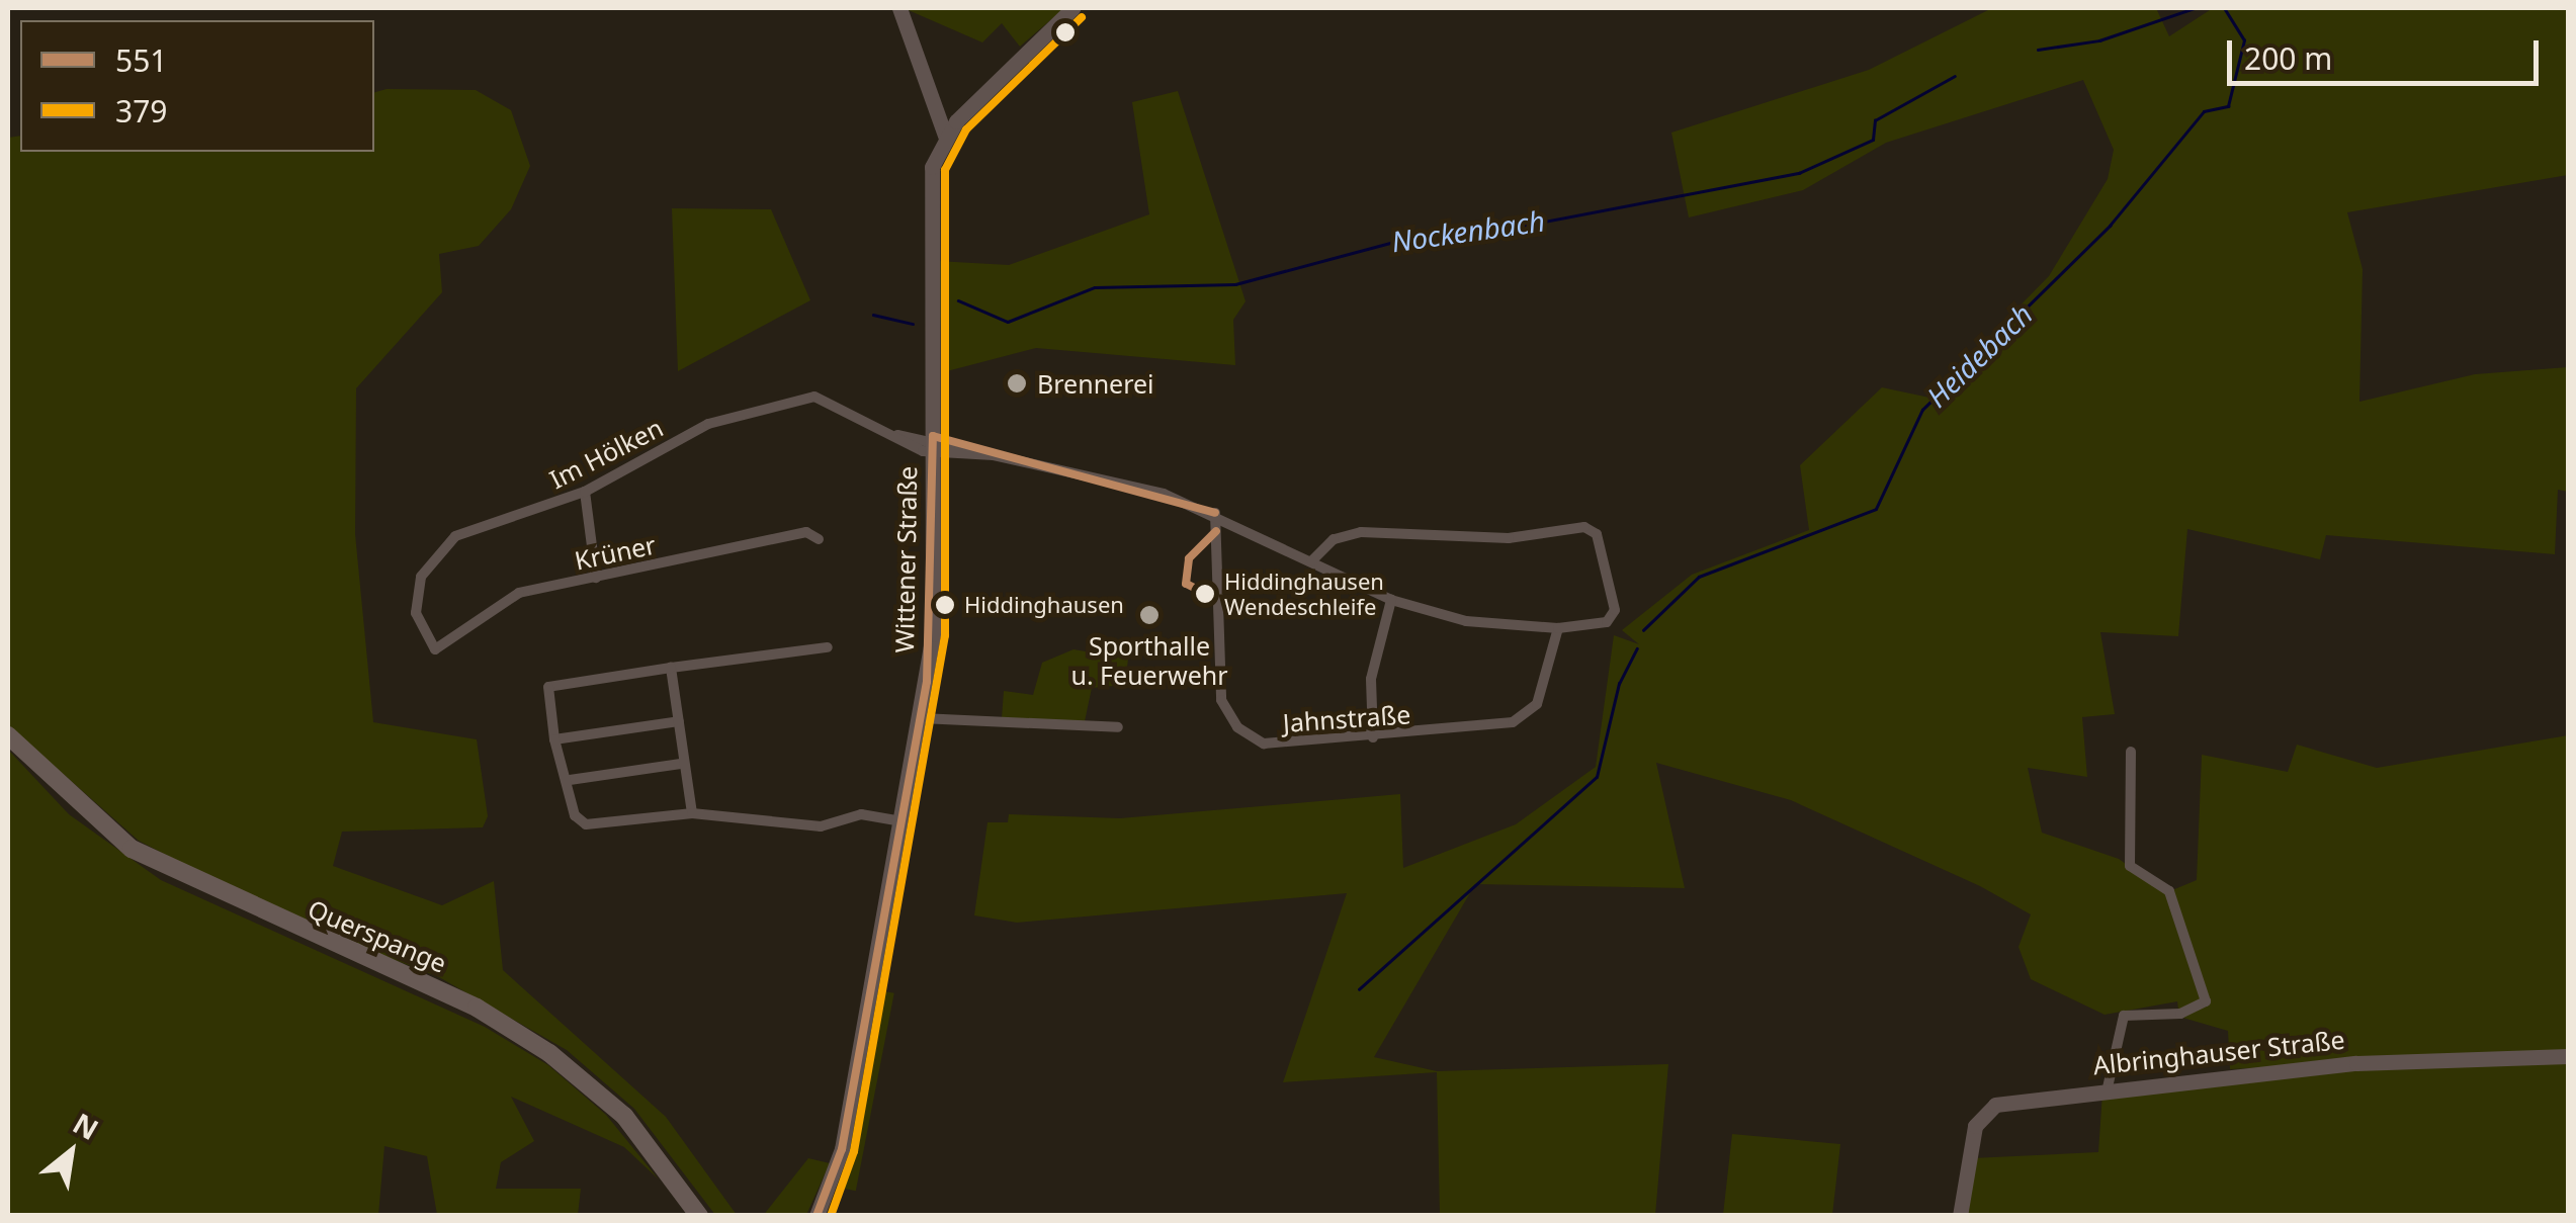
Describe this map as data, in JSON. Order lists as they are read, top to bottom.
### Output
{
  "streets": {
    "main road": ["Wittener Straße", "Querspange", "Albringhauser Straße"],
    "street": ["Im Hölken", "Krüner", "Jahnstraße"]
  },
  "crossings": [
    ["Im Hölken", "Krüner"],
    ["Im Hölken", "Wittener Straße"]
  ],
  "water": ["Nockenbach", "Heidebach"],
  "places": [
    "Brennerei",
    "Hiddinghausen Wendeschleife",
    "Hiddinghausen",
    "Sporthalle u. Feuerwehr"
  ],
  "lines": ["transit line 379", "transit line 551"],
  "legend": ["551", "379"],
  "scale_bar": "200 m",
  "north": "top right"
}
